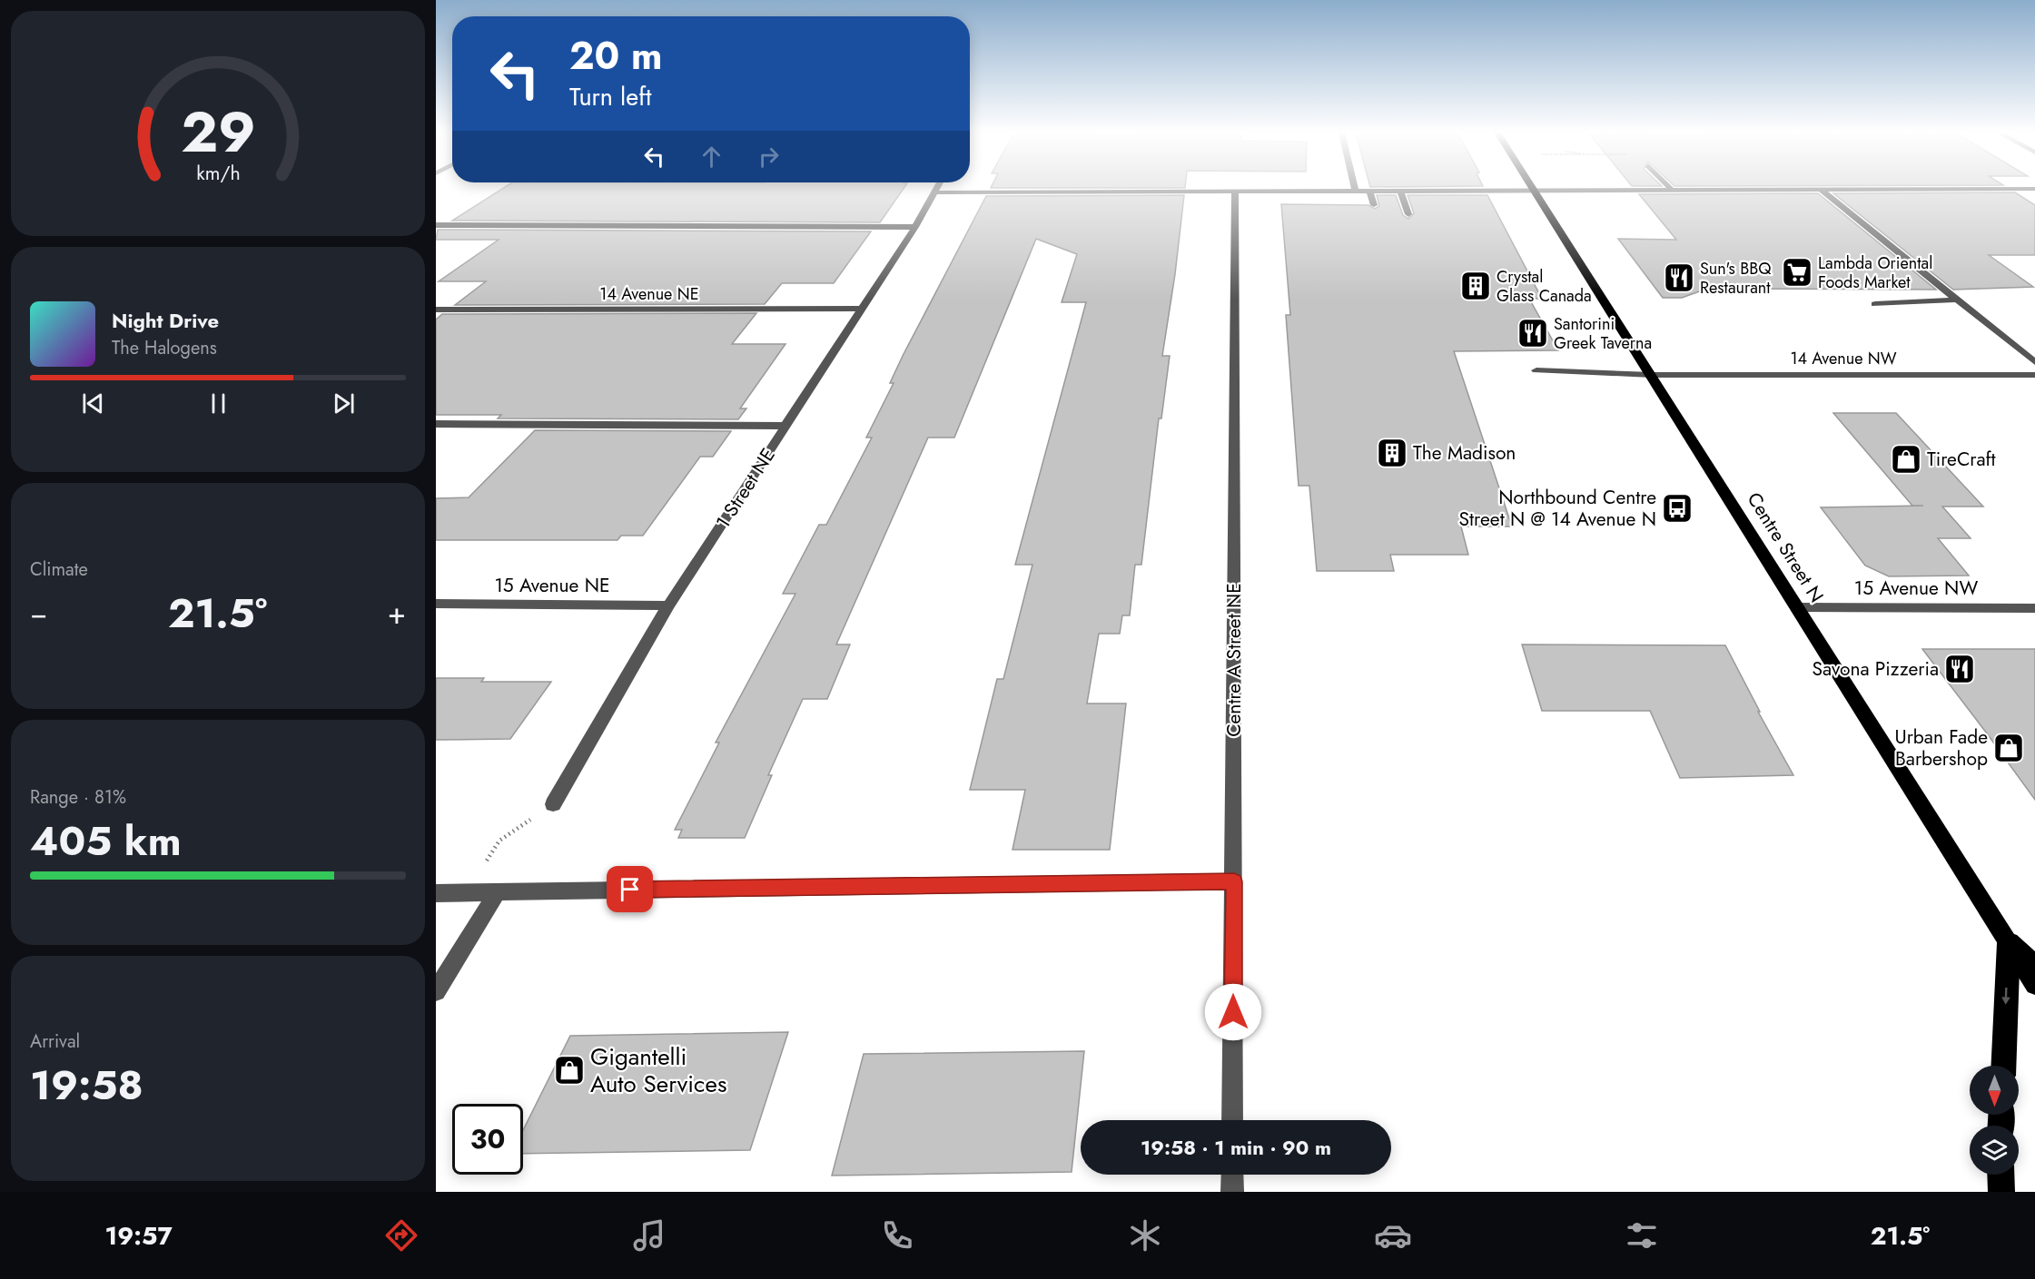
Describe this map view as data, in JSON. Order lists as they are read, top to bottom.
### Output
{
  "streets": {
    "main road": ["Centre Street N"],
    "street": [
      "14 Avenue NE",
      "14 Avenue NW",
      "1 Street NE",
      "15 Avenue NE",
      "15 Avenue NW",
      "Centre A Street NE"
    ]
  },
  "crossings": [
    ["14 Avenue NE", "1 Street NE"],
    ["14 Avenue NW", "Centre Street N"],
    ["1 Street NE", "15 Avenue NE"],
    ["Centre Street N", "15 Avenue NW"]
  ],
  "places": {
    "supermarket": ["Lambda Oriental Foods Market"],
    "restaurant": ["Sun's BBQ Restaurant", "Santorini Greek Taverna", "Savona Pizzeria"],
    "building": ["Crystal Glass Canada", "The Madison"],
    "shop": ["TireCraft", "Urban Fade Barbershop", "Gigantelli Auto Services"],
    "bus stop": ["Northbound Centre Street N @ 14 Avenue N"]
  },
  "north": "bottom",
  "page": {
    "turn": ["20 m", "Turn left"],
    "song": ["Night Drive", "The Halogens"],
    "tile": [
      "Climate",
      ["Range · 81%", "405 km"],
      ["Arrival", "19:58"]
    ],
    "heat": ["−", "21.5°", "+"],
    "limit": "30",
    "trip": "19:58 · 1 min · 90 m",
    "tabs": ["19:57", "21.5°"],
    "gauge": ["29", "km/h"]
  }
}
